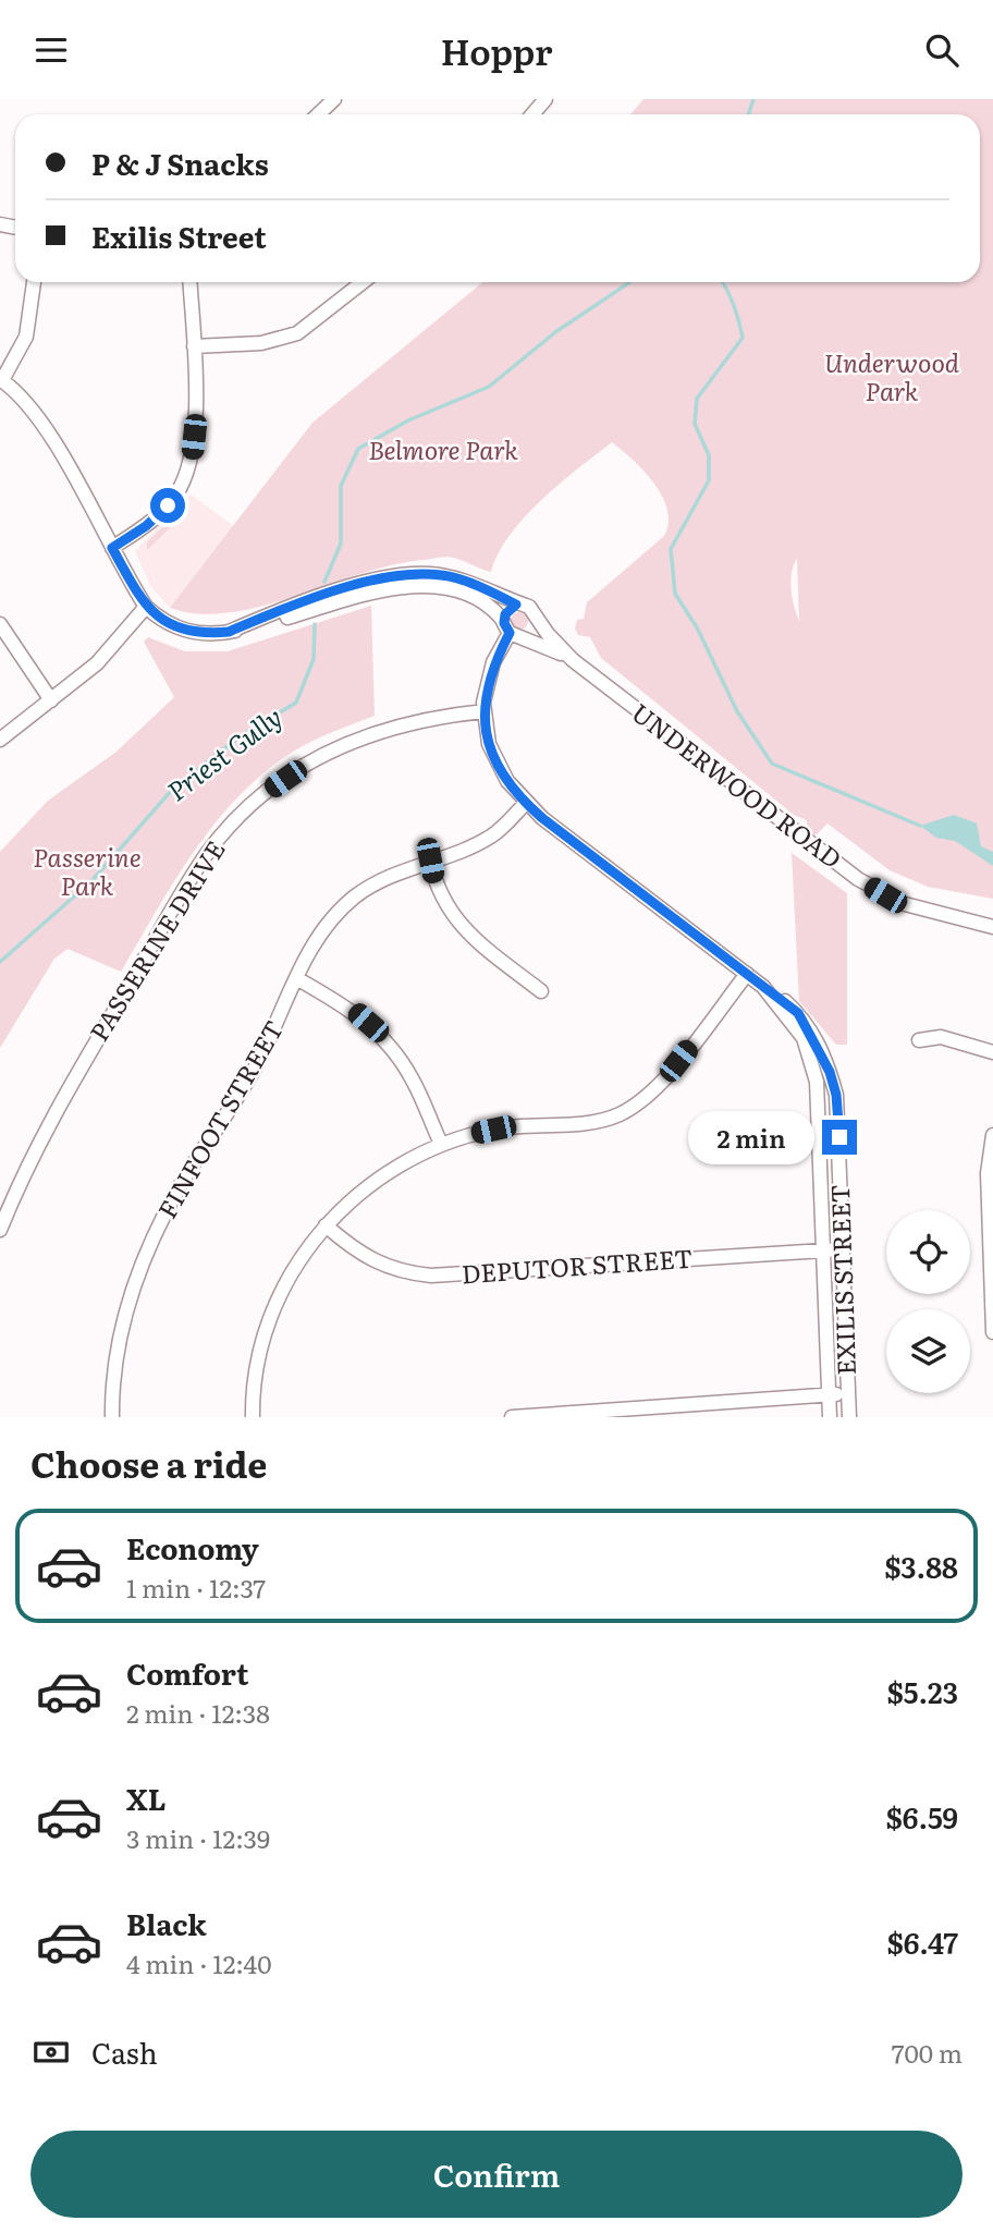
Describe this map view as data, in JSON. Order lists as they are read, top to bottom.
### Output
{
  "streets": {
    "street": [
      "UNDERWOOD ROAD",
      "PASSERINE DRIVE",
      "FINFOOT STREET",
      "DEPUTOR STREET",
      "EXILIS STREET"
    ]
  },
  "crossings": [
    ["UNDERWOOD ROAD", "EXILIS STREET"],
    ["PASSERINE DRIVE", "EXILIS STREET"],
    ["FINFOOT STREET", "EXILIS STREET"],
    ["DEPUTOR STREET", "EXILIS STREET"]
  ],
  "water": ["Priest Gully"],
  "parks": ["Underwood Park", "Belmore Park", "Passerine Park"],
  "page": {
    "header": "Hoppr",
    "banner": ["P & J Snacks", "Exilis Street"],
    "bubble": "2 min",
    "heading": "Choose a ride",
    "list": [
      {
        "name": "Economy",
        "note": "1 min · 12:37",
        "value": "$3.88"
      },
      {
        "name": "Comfort",
        "note": "2 min · 12:38",
        "value": "$5.23"
      },
      {
        "name": "XL",
        "note": "3 min · 12:39",
        "value": "$6.59"
      },
      {
        "name": "Black",
        "note": "4 min · 12:40",
        "value": "$6.47"
      }
    ],
    "pay": ["Cash", "700 m"],
    "buttons": "Confirm"
  }
}
